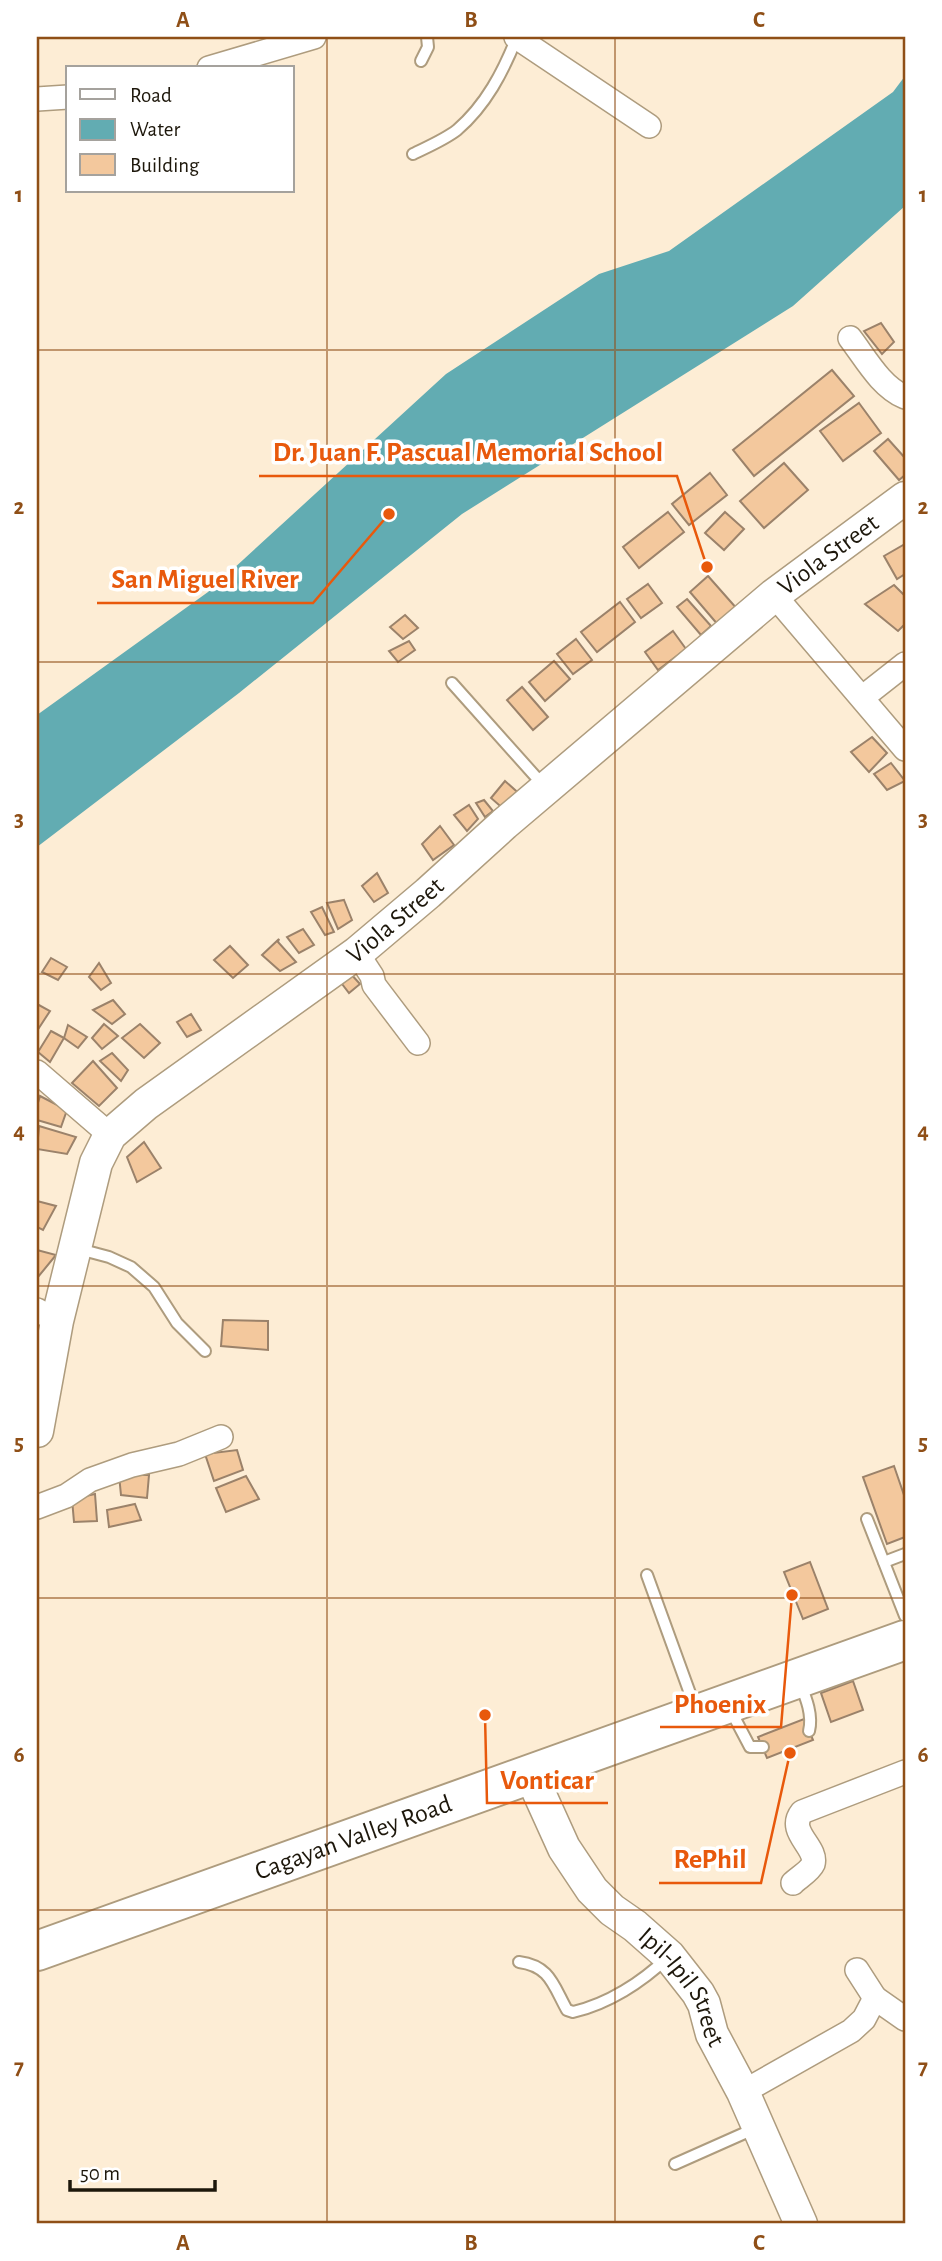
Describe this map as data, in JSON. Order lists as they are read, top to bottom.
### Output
{
  "streets": {
    "highway": ["Cagayan Valley Road"],
    "street": ["Viola Street", "Ipil-Ipil Street"]
  },
  "crossings": [
    ["Cagayan Valley Road", "Ipil-Ipil Street"]
  ],
  "places": [
    "San Miguel River",
    "Dr. Juan F. Pascual Memorial School",
    "Phoenix",
    "Vonticar",
    "RePhil"
  ],
  "legend": ["Road", "Water", "Building"],
  "scale_bar": "50 m",
  "grid": {
    "columns": ["A", "B", "C"],
    "rows": [
      "1",
      "2",
      "3",
      "4",
      "5",
      "6",
      "7"
    ]
  }
}
